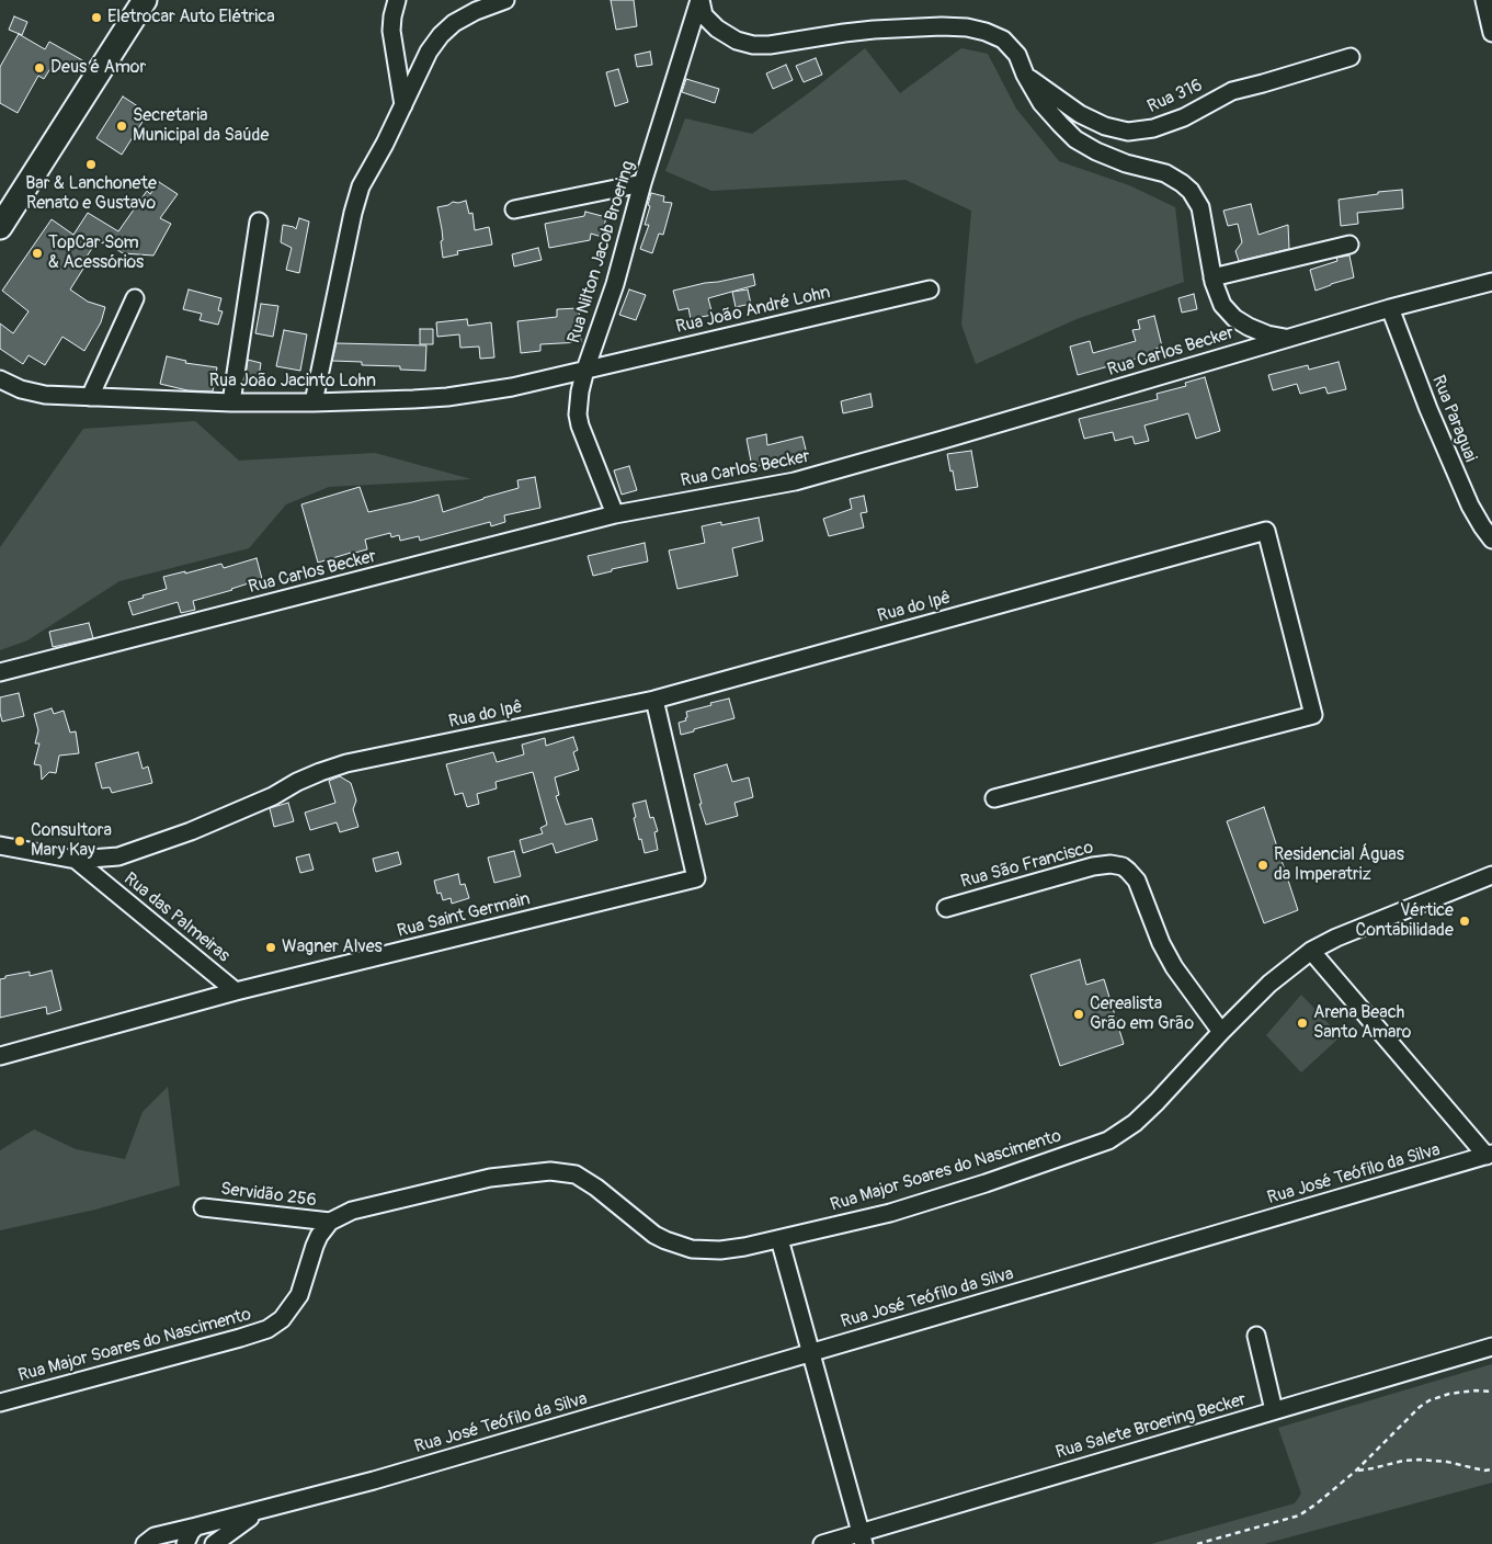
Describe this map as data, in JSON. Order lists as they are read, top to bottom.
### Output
{
  "streets": {
    "street": [
      "Rua 316",
      "Rua Nilton Jacob Broering",
      "Rua João André Lohn",
      "Rua Carlos Becker",
      "Rua João Jacinto Lohn",
      "Rua Paraguai",
      "Rua do Ipê",
      "Rua São Francisco",
      "Rua Saint Germain",
      "Rua das Palmeiras",
      "Rua Major Soares do Nascimento",
      "Rua José Teófilo da Silva",
      "Servidão 256",
      "Rua Salete Broering Becker"
    ]
  },
  "crossings": [
    ["Rua Nilton Jacob Broering", "Rua João André Lohn"],
    ["Rua Nilton Jacob Broering", "Rua Carlos Becker"],
    ["Rua Nilton Jacob Broering", "Rua João Jacinto Lohn"],
    ["Rua João André Lohn", "Rua João Jacinto Lohn"],
    ["Rua Carlos Becker", "Rua Paraguai"],
    ["Rua do Ipê", "Rua Saint Germain"],
    ["Rua do Ipê", "Rua das Palmeiras"],
    ["Rua São Francisco", "Rua Major Soares do Nascimento"],
    ["Rua Saint Germain", "Rua das Palmeiras"],
    ["Rua Major Soares do Nascimento", "Servidão 256"]
  ],
  "places": [
    "Eletrocar Auto Elétrica",
    "Deus é Amor",
    "Secretaria Municipal da Saúde",
    "Bar & Lanchonete Renato e Gustavo",
    "TopCar Som & Acessórios",
    "Consultora Mary Kay",
    "Residencial Águas da Imperatriz",
    "Vértice Contabilidade",
    "Wagner Alves",
    "Cerealista Grão em Grão",
    "Arena Beach Santo Amaro"
  ]
}
